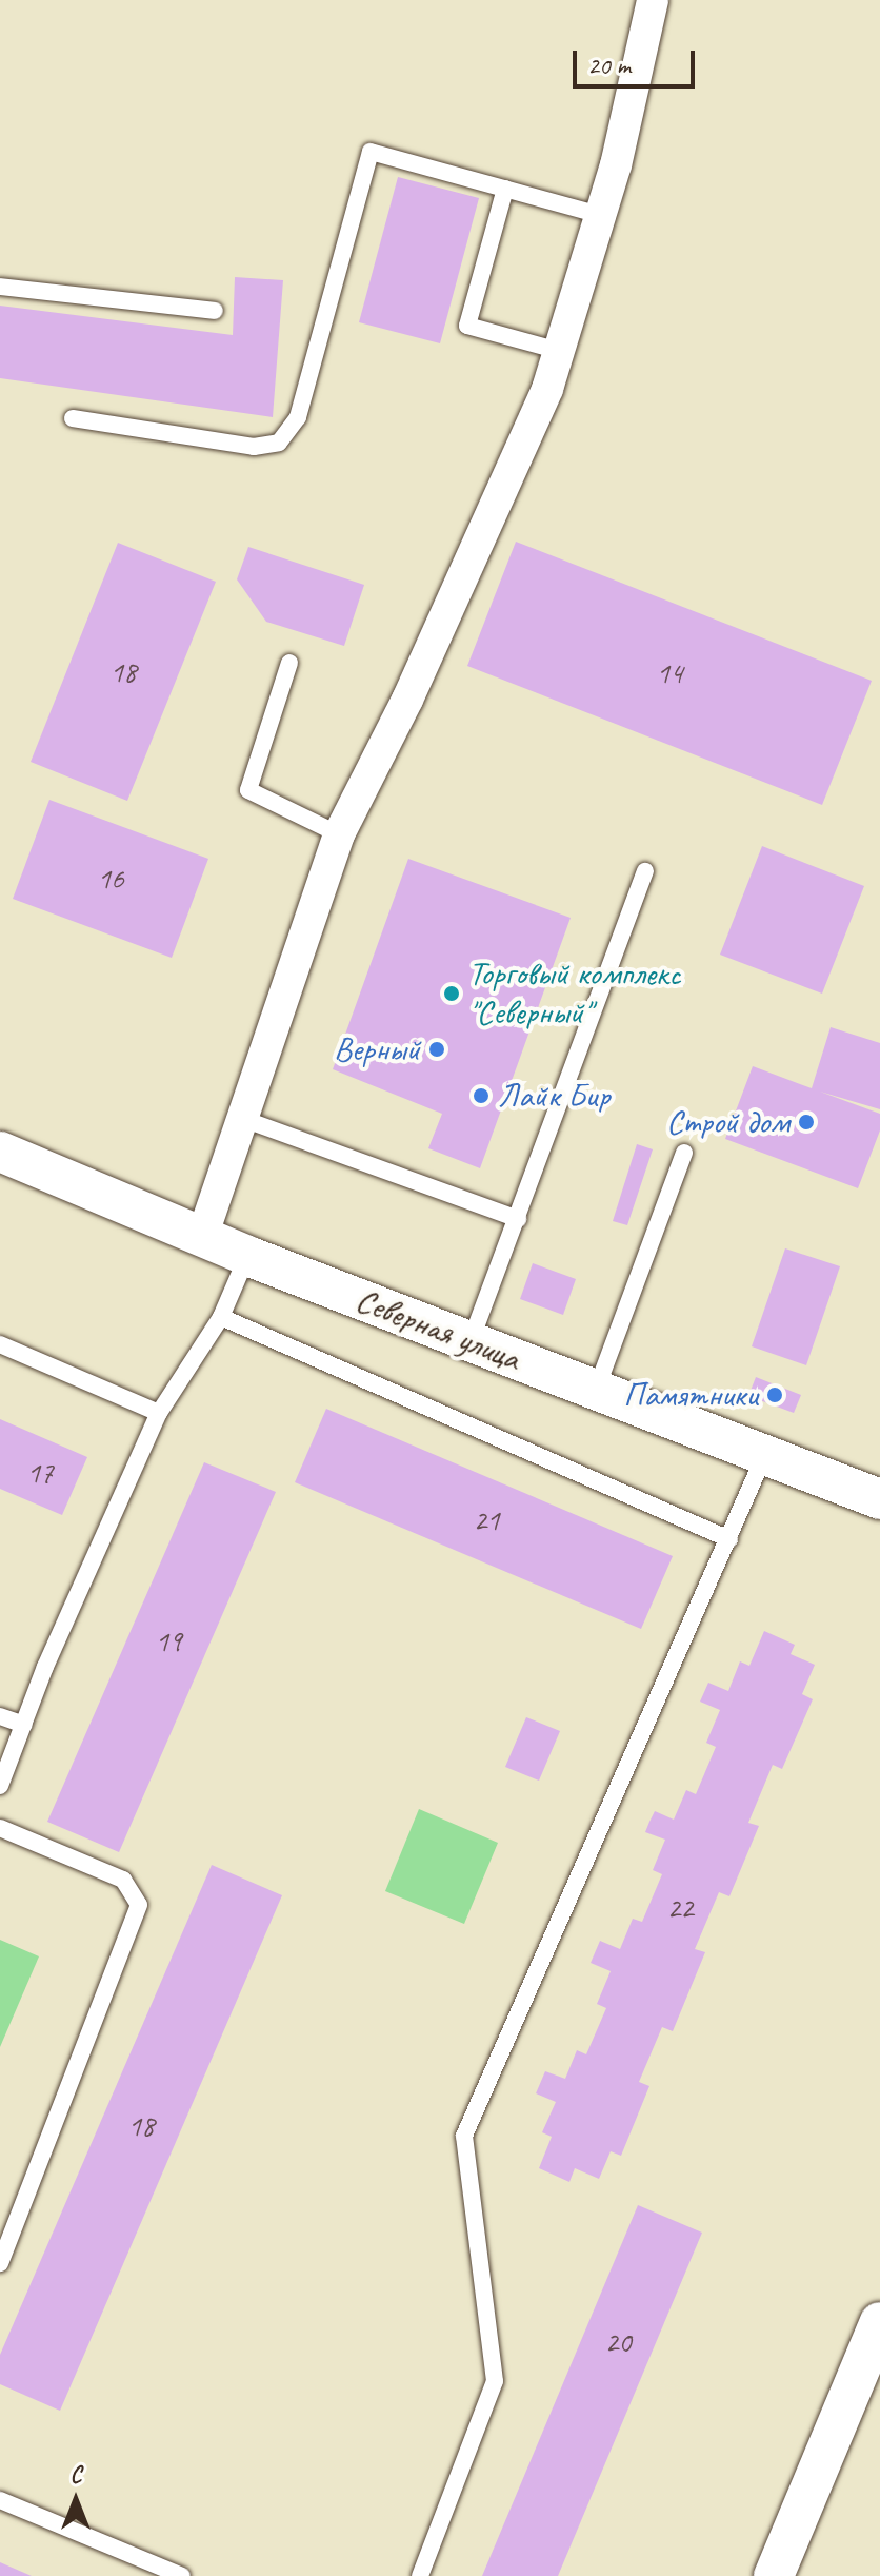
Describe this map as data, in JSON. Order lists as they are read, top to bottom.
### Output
{
  "streets": {
    "street": ["Северная улица"]
  },
  "places": [
    "Торговый комплекс \"Северный\"",
    "Верный",
    "Лайк Бир",
    "Строй дом",
    "Памятники"
  ],
  "house_numbers": [
    "18",
    "14",
    "16",
    "17",
    "21",
    "19",
    "22",
    "18",
    "20"
  ],
  "scale_bar": "20 m",
  "north": "top"
}
